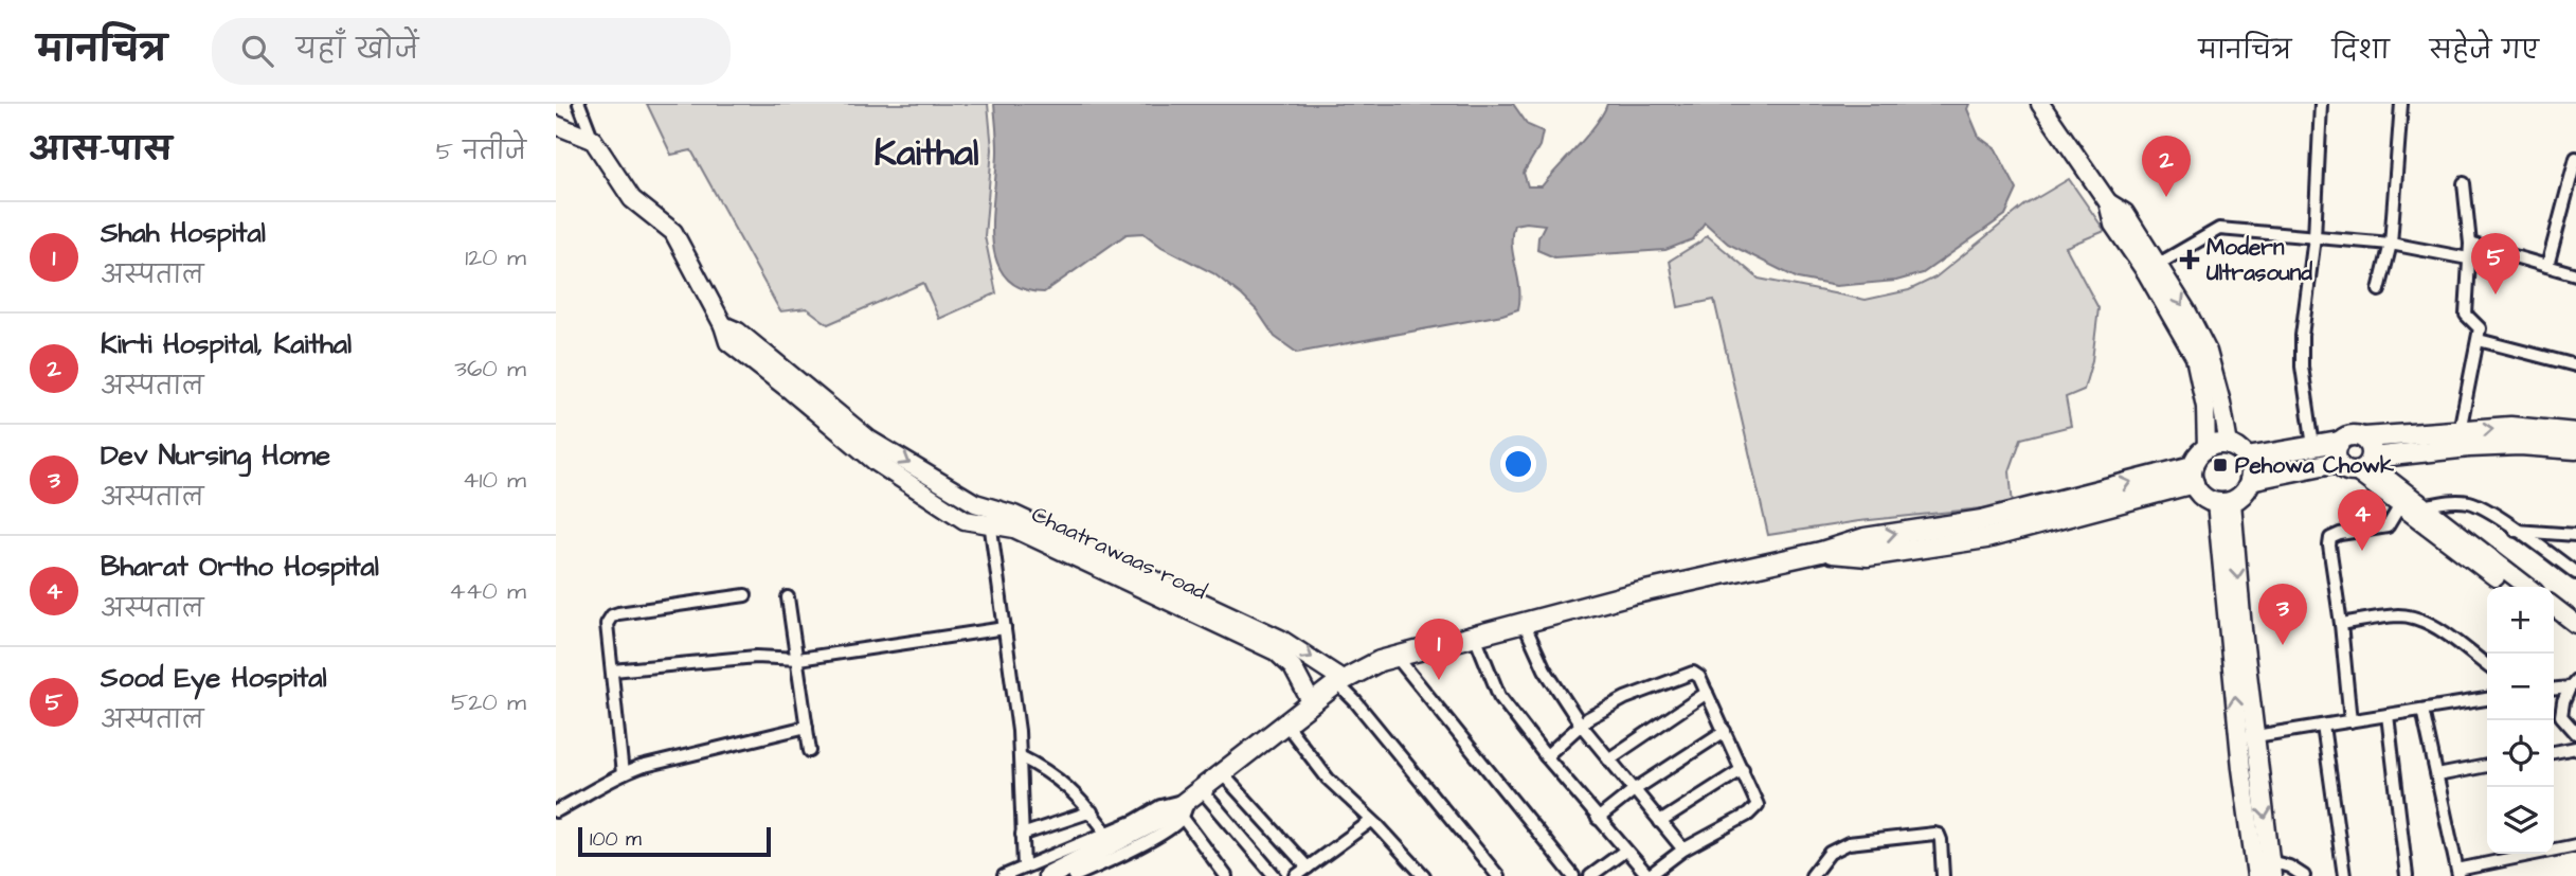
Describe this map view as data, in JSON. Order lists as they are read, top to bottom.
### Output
{
  "streets": {
    "main road": ["Chaatrawaas road"]
  },
  "districts": ["Kaithal"],
  "places": {
    "health": ["Modern Ultrasound"],
    "transit": ["Pehowa Chowk"]
  },
  "scale_bar": "100 m",
  "page": {
    "header": "मानचित्र",
    "search": "यहाँ खोजें",
    "nav": ["मानचित्र", "दिशा", "सहेजे गए"],
    "heading": ["आस-पास", "5 नतीजे"],
    "pins": [
      "2",
      "5",
      "4",
      "3",
      "1"
    ],
    "list": [
      {
        "mark": "1",
        "name": "Shah Hospital",
        "note": "अस्पताल",
        "value": "120 m"
      },
      {
        "mark": "2",
        "name": "Kirti Hospital, Kaithal",
        "note": "अस्पताल",
        "value": "360 m"
      },
      {
        "mark": "3",
        "name": "Dev Nursing Home",
        "note": "अस्पताल",
        "value": "410 m"
      },
      {
        "mark": "4",
        "name": "Bharat Ortho Hospital",
        "note": "अस्पताल",
        "value": "440 m"
      },
      {
        "mark": "5",
        "name": "Sood Eye Hospital",
        "note": "अस्पताल",
        "value": "520 m"
      }
    ],
    "map_buttons": ["+", "−"],
    "scale": "100 m"
  }
}
